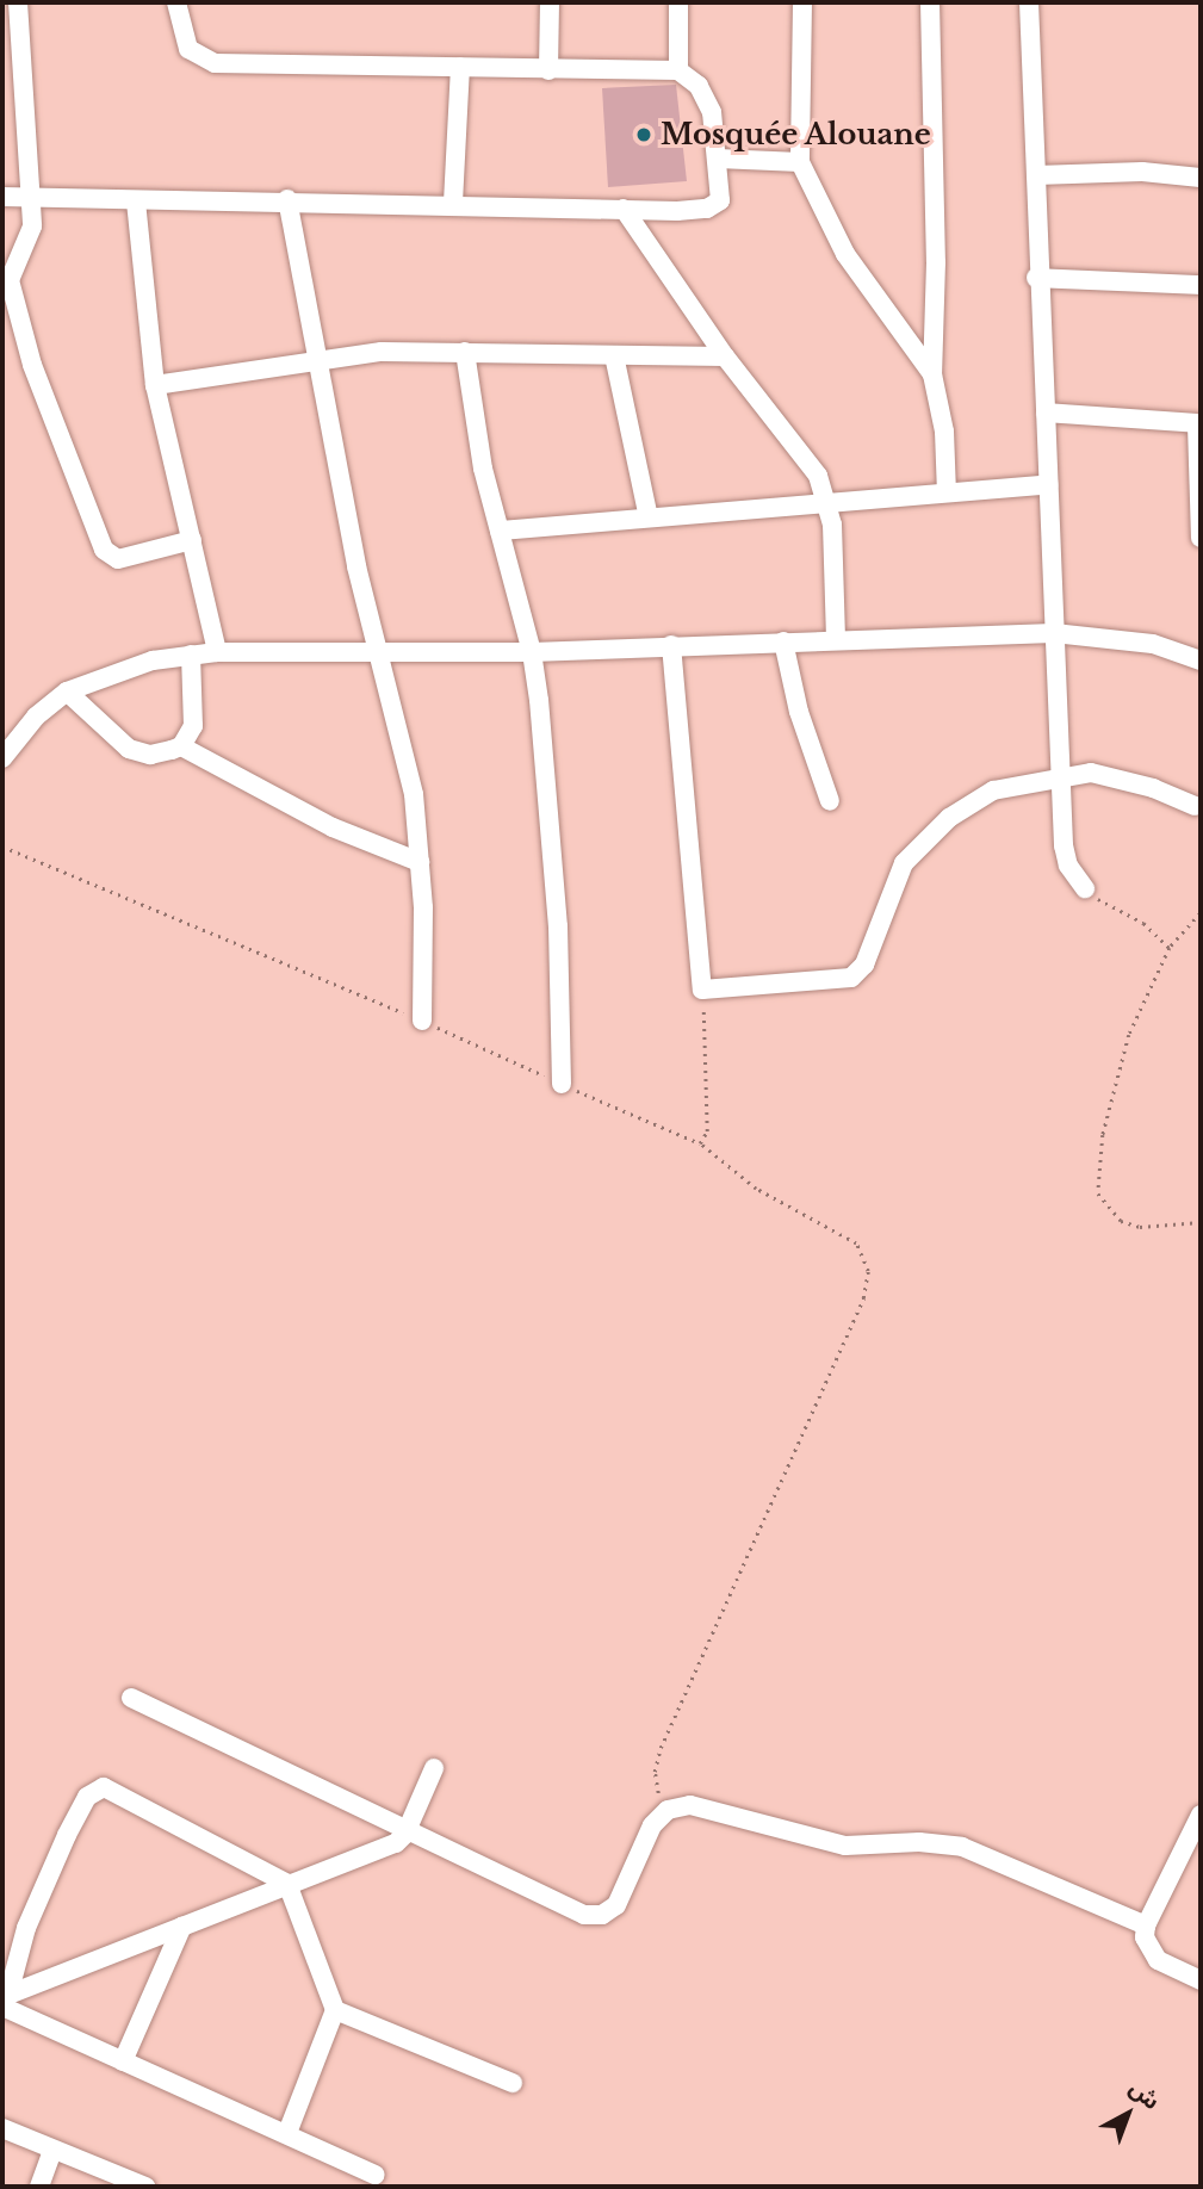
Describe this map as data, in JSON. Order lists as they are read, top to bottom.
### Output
{
  "places": ["Mosquée Alouane"],
  "north": "top right"
}
